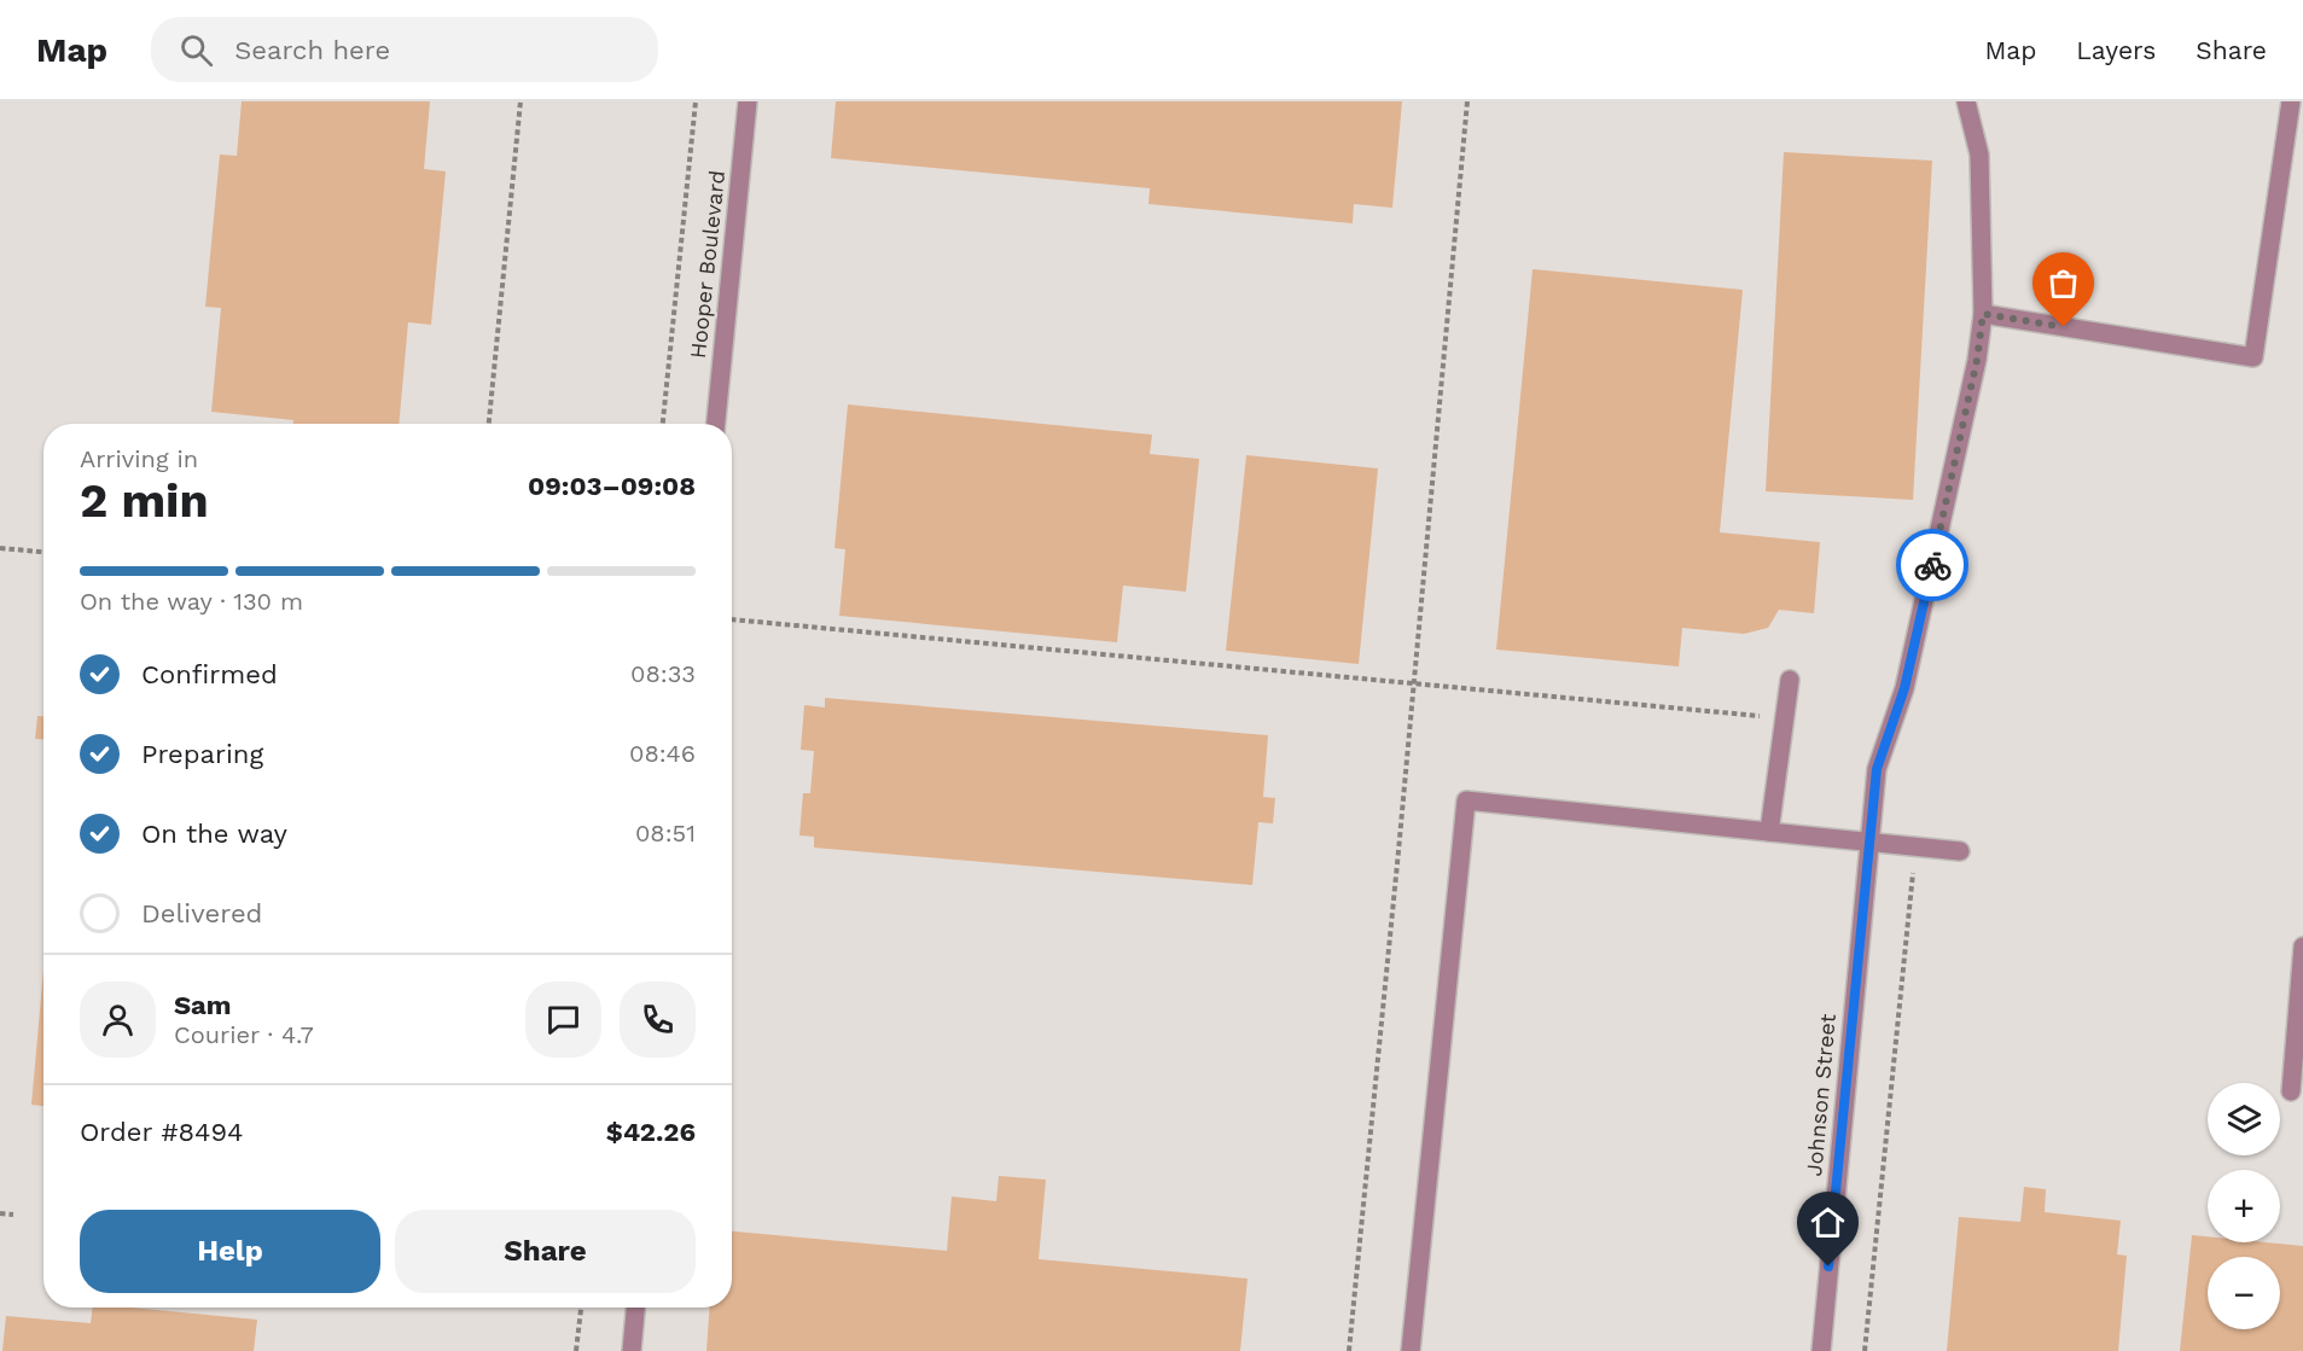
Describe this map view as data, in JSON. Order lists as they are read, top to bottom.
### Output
{
  "streets": {
    "street": ["Hooper Boulevard", "Johnson Street"]
  },
  "page": {
    "header": "Map",
    "search": "Search here",
    "nav": ["Map", "Layers", "Share"],
    "heading": ["2 min", "Arriving in", "09:03–09:08"],
    "panel": [
      "Sam",
      "Courier · 4.7",
      "Order #8494",
      "$42.26"
    ],
    "bar": "On the way · 130 m",
    "list": [
      ["Confirmed", "08:33"],
      ["Preparing", "08:46"],
      ["On the way", "08:51"],
      "Delivered"
    ],
    "map_buttons": ["+", "−"],
    "buttons": ["Help", "Share"]
  }
}
